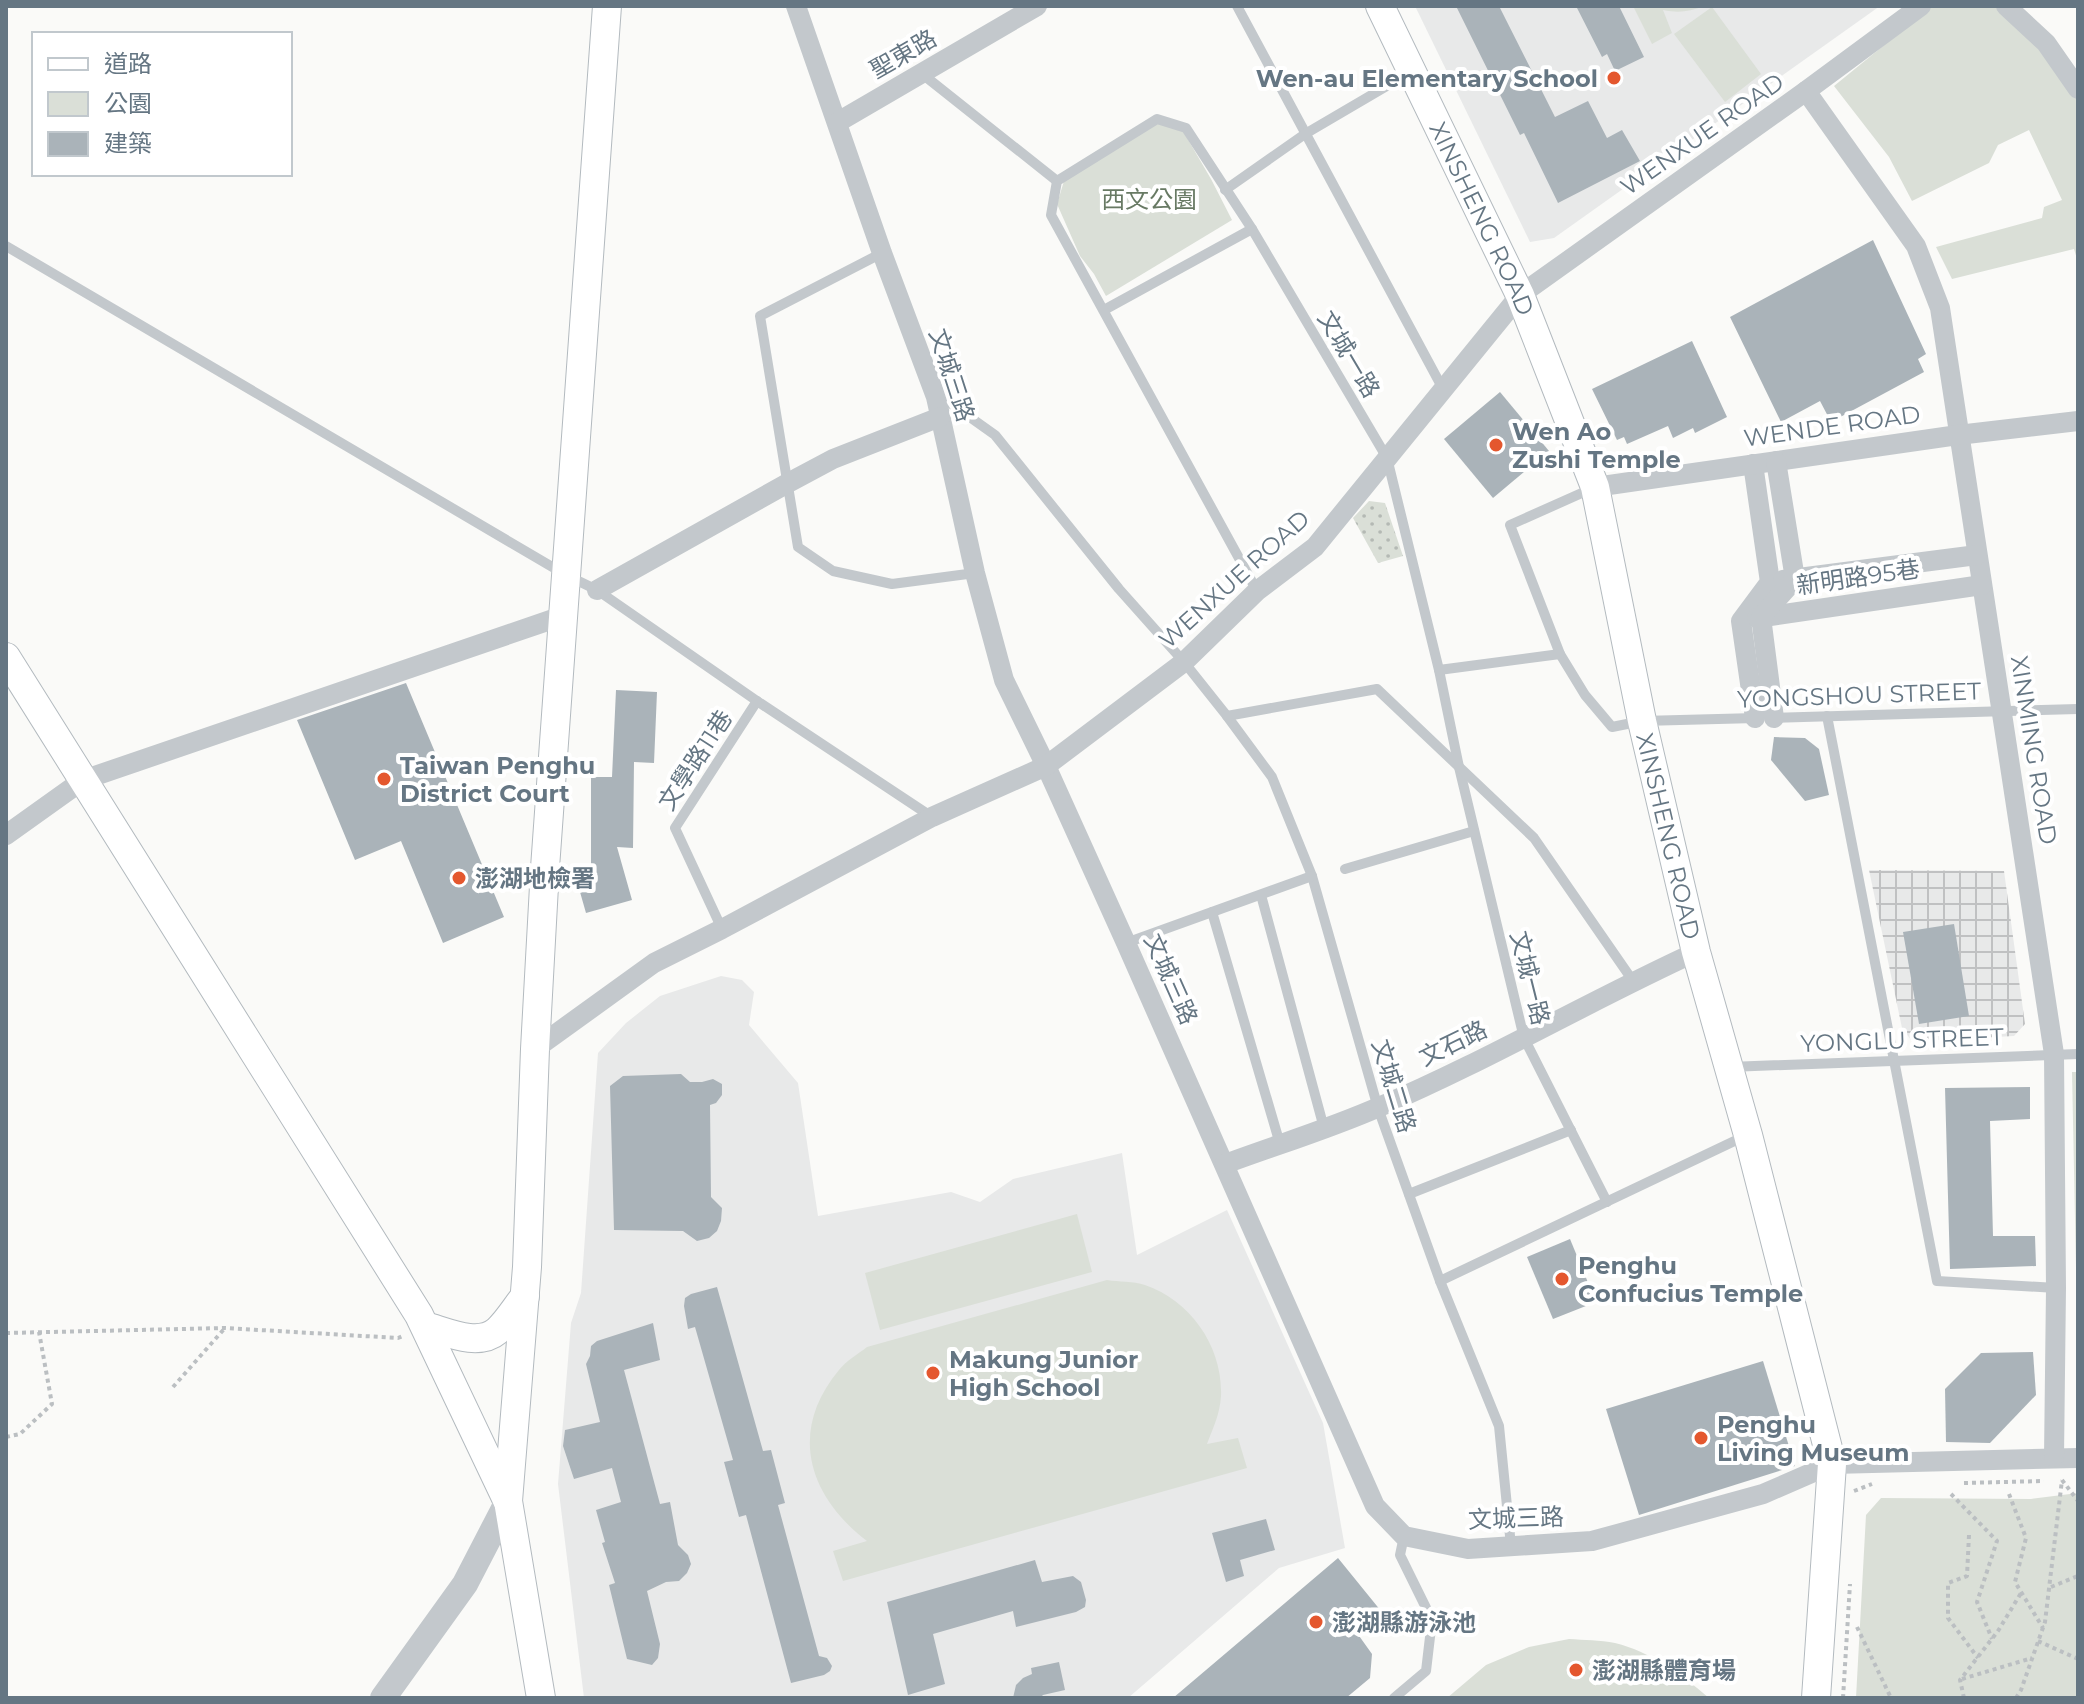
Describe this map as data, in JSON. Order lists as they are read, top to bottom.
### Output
{
  "streets": {
    "main road": ["XINSHENG ROAD"],
    "street": [
      "聖東路",
      "WENXUE ROAD",
      "文城三路",
      "WENDE ROAD",
      "新明路95巷",
      "XINMING ROAD",
      "文石路"
    ],
    "lane": [
      "文城一路",
      "YONGSHOU STREET",
      "文學路11巷",
      "YONGLU STREET",
      "文城二路"
    ]
  },
  "crossings": [
    ["聖東路", "文城三路"],
    ["WENXUE ROAD", "XINSHENG ROAD"],
    ["WENXUE ROAD", "文城一路"],
    ["WENXUE ROAD", "文城三路"],
    ["WENXUE ROAD", "XINMING ROAD"],
    ["WENXUE ROAD", "文學路11巷"],
    ["WENXUE ROAD", "文城二路"],
    ["XINSHENG ROAD", "文城三路"],
    ["XINSHENG ROAD", "WENDE ROAD"],
    ["XINSHENG ROAD", "YONGSHOU STREET"],
    ["XINSHENG ROAD", "YONGLU STREET"],
    ["XINSHENG ROAD", "文石路"],
    ["文城一路", "文石路"],
    ["文城三路", "文石路"],
    ["文城三路", "文城二路"],
    ["WENDE ROAD", "XINMING ROAD"],
    ["新明路95巷", "XINMING ROAD"],
    ["YONGSHOU STREET", "XINMING ROAD"],
    ["XINMING ROAD", "YONGLU STREET"],
    ["文石路", "文城二路"]
  ],
  "parks": ["西文公園"],
  "places": [
    "Wen-au Elementary School",
    "Wen Ao Zushi Temple",
    "Taiwan Penghu District Court",
    "澎湖地檢署",
    "Penghu Confucius Temple",
    "Makung Junior High School",
    "Penghu Living Museum",
    "澎湖縣游泳池",
    "澎湖縣體育場"
  ],
  "legend": ["道路", "公園", "建築"]
}
